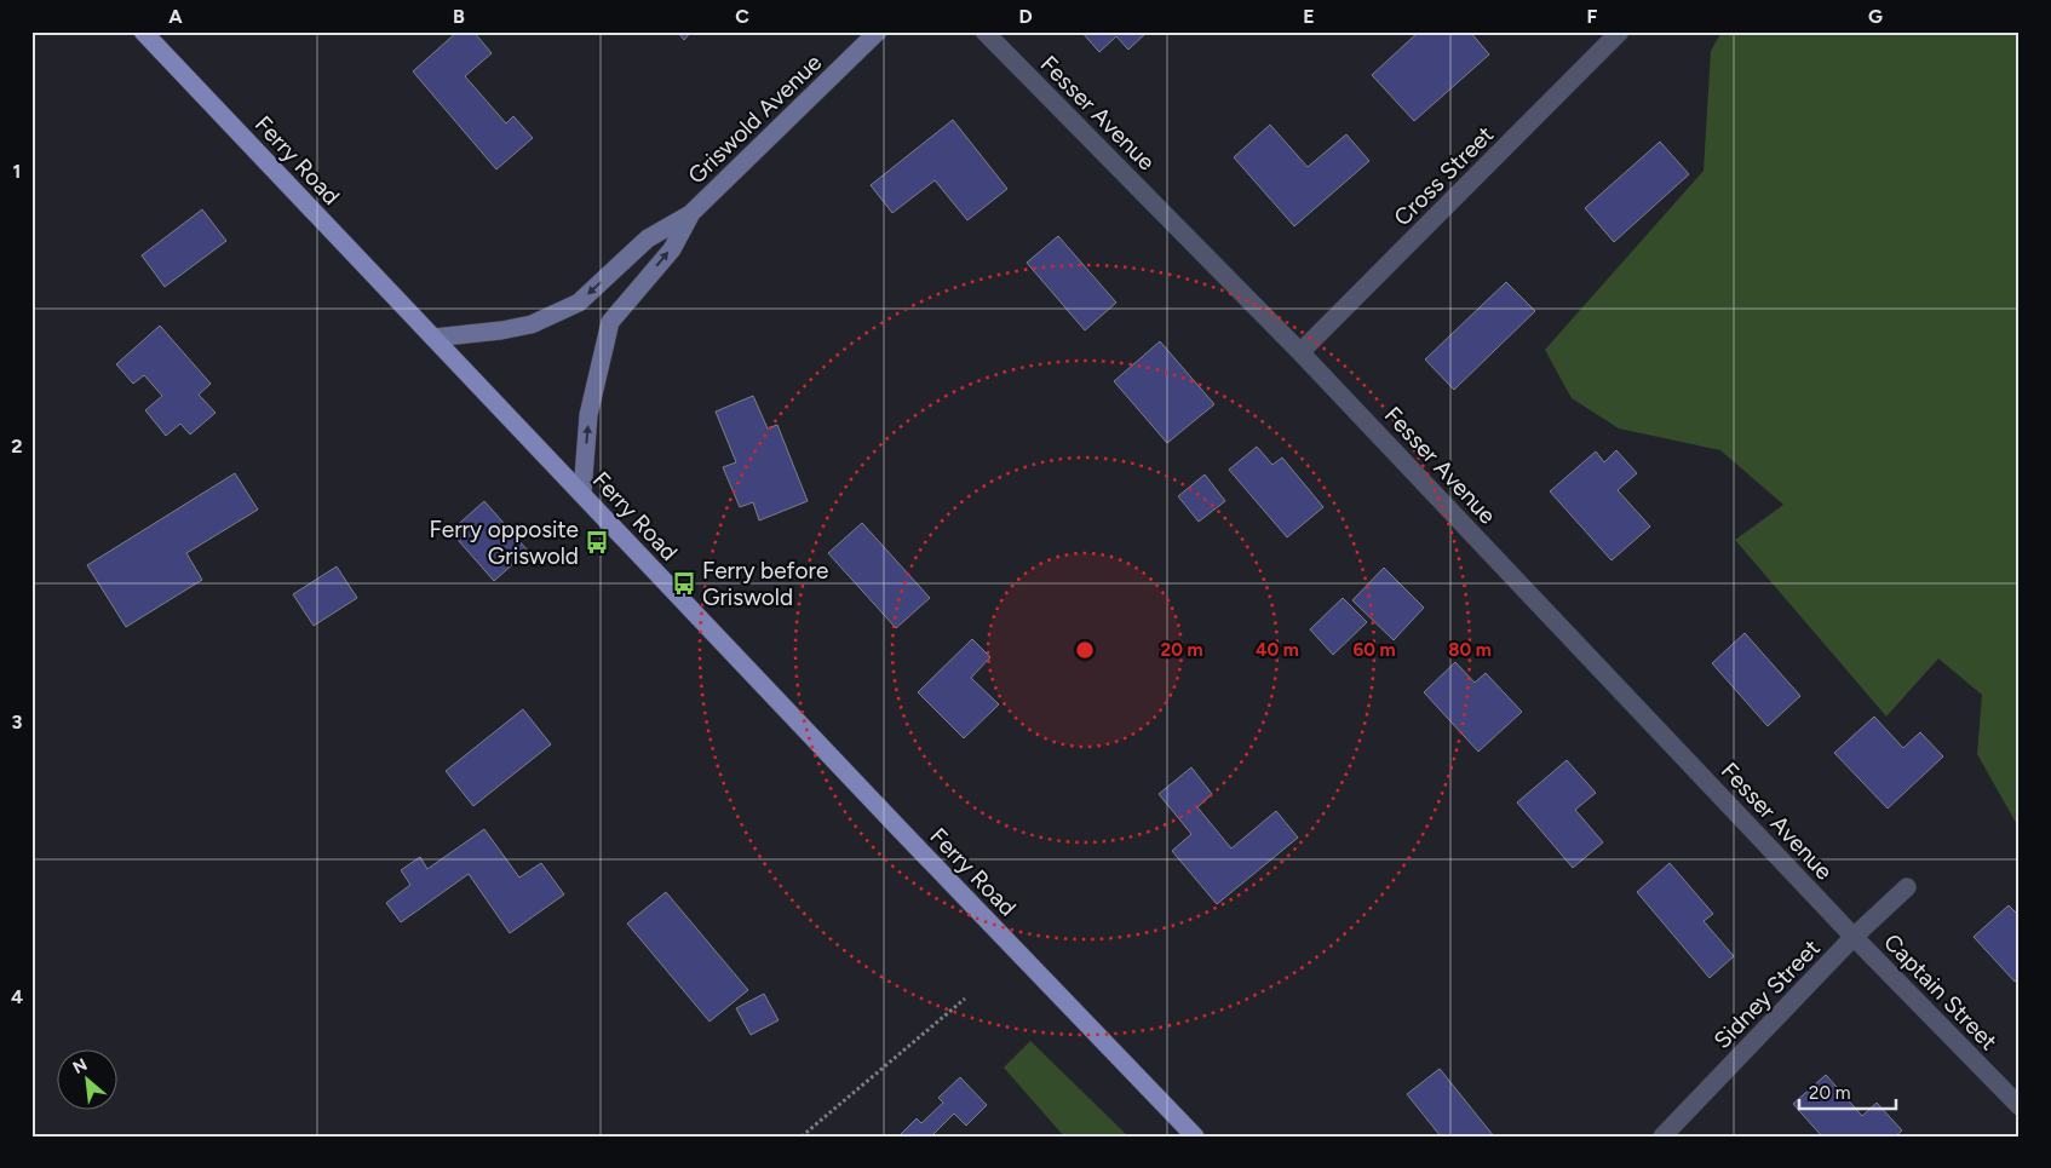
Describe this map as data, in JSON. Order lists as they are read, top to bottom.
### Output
{
  "streets": {
    "main road": ["Ferry Road"],
    "street": [
      "Fesser Avenue",
      "Griswold Avenue",
      "Cross Street",
      "Captain Street",
      "Sidney Street"
    ]
  },
  "crossings": [
    ["Fesser Avenue", "Cross Street"],
    ["Fesser Avenue", "Captain Street"],
    ["Fesser Avenue", "Sidney Street"],
    ["Captain Street", "Sidney Street"]
  ],
  "places": {
    "bus stop": ["Ferry opposite Griswold", "Ferry before Griswold"]
  },
  "scale_bar": "20 m",
  "north": "top left",
  "grid": {
    "columns": [
      "A",
      "B",
      "C",
      "D",
      "E",
      "F",
      "G"
    ],
    "rows": [
      "1",
      "2",
      "3",
      "4"
    ]
  },
  "rings": [
    "20 m",
    "40 m",
    "60 m",
    "80 m"
  ]
}
